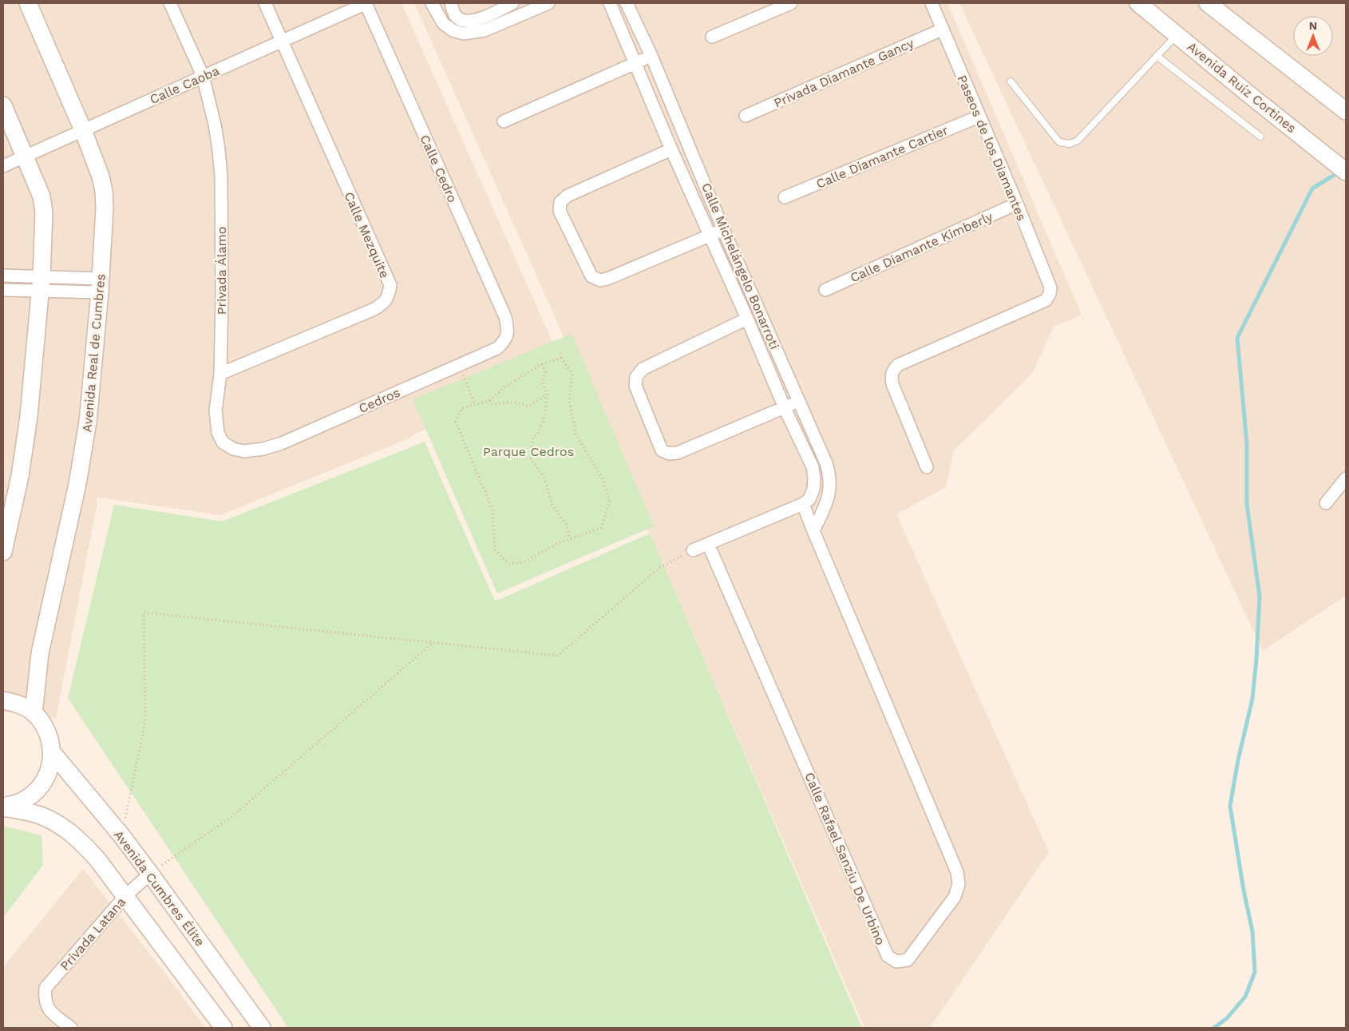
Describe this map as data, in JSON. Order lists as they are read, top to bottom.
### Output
{
  "streets": {
    "street": [
      "Privada Diamante Gancy",
      "Calle Caoba",
      "Avenida Ruíz Cortines",
      "Paseos de los Diamantes",
      "Calle Diamante Cartier",
      "Calle Cedro",
      "Calle Mezquite",
      "Calle Diamante Kimberly",
      "Calle Michelángelo Bonarroti",
      "Privada Álamo",
      "Avenida Real de Cumbres",
      "Cedros",
      "Calle Rafael Sanziu De Urbino",
      "Avenida Cumbres Élite",
      "Privada Latana"
    ]
  },
  "crossings": [
    ["Privada Diamante Gancy", "Paseos de los Diamantes"],
    ["Calle Caoba", "Calle Cedro"],
    ["Calle Caoba", "Calle Mezquite"],
    ["Calle Caoba", "Privada Álamo"],
    ["Calle Caoba", "Avenida Real de Cumbres"],
    ["Paseos de los Diamantes", "Calle Diamante Cartier"],
    ["Paseos de los Diamantes", "Calle Diamante Kimberly"],
    ["Calle Cedro", "Cedros"],
    ["Calle Mezquite", "Privada Álamo"],
    ["Calle Michelángelo Bonarroti", "Calle Rafael Sanziu De Urbino"],
    ["Privada Álamo", "Cedros"],
    ["Avenida Cumbres Élite", "Privada Latana"]
  ],
  "parks": ["Parque Cedros"],
  "north": "top"
}
